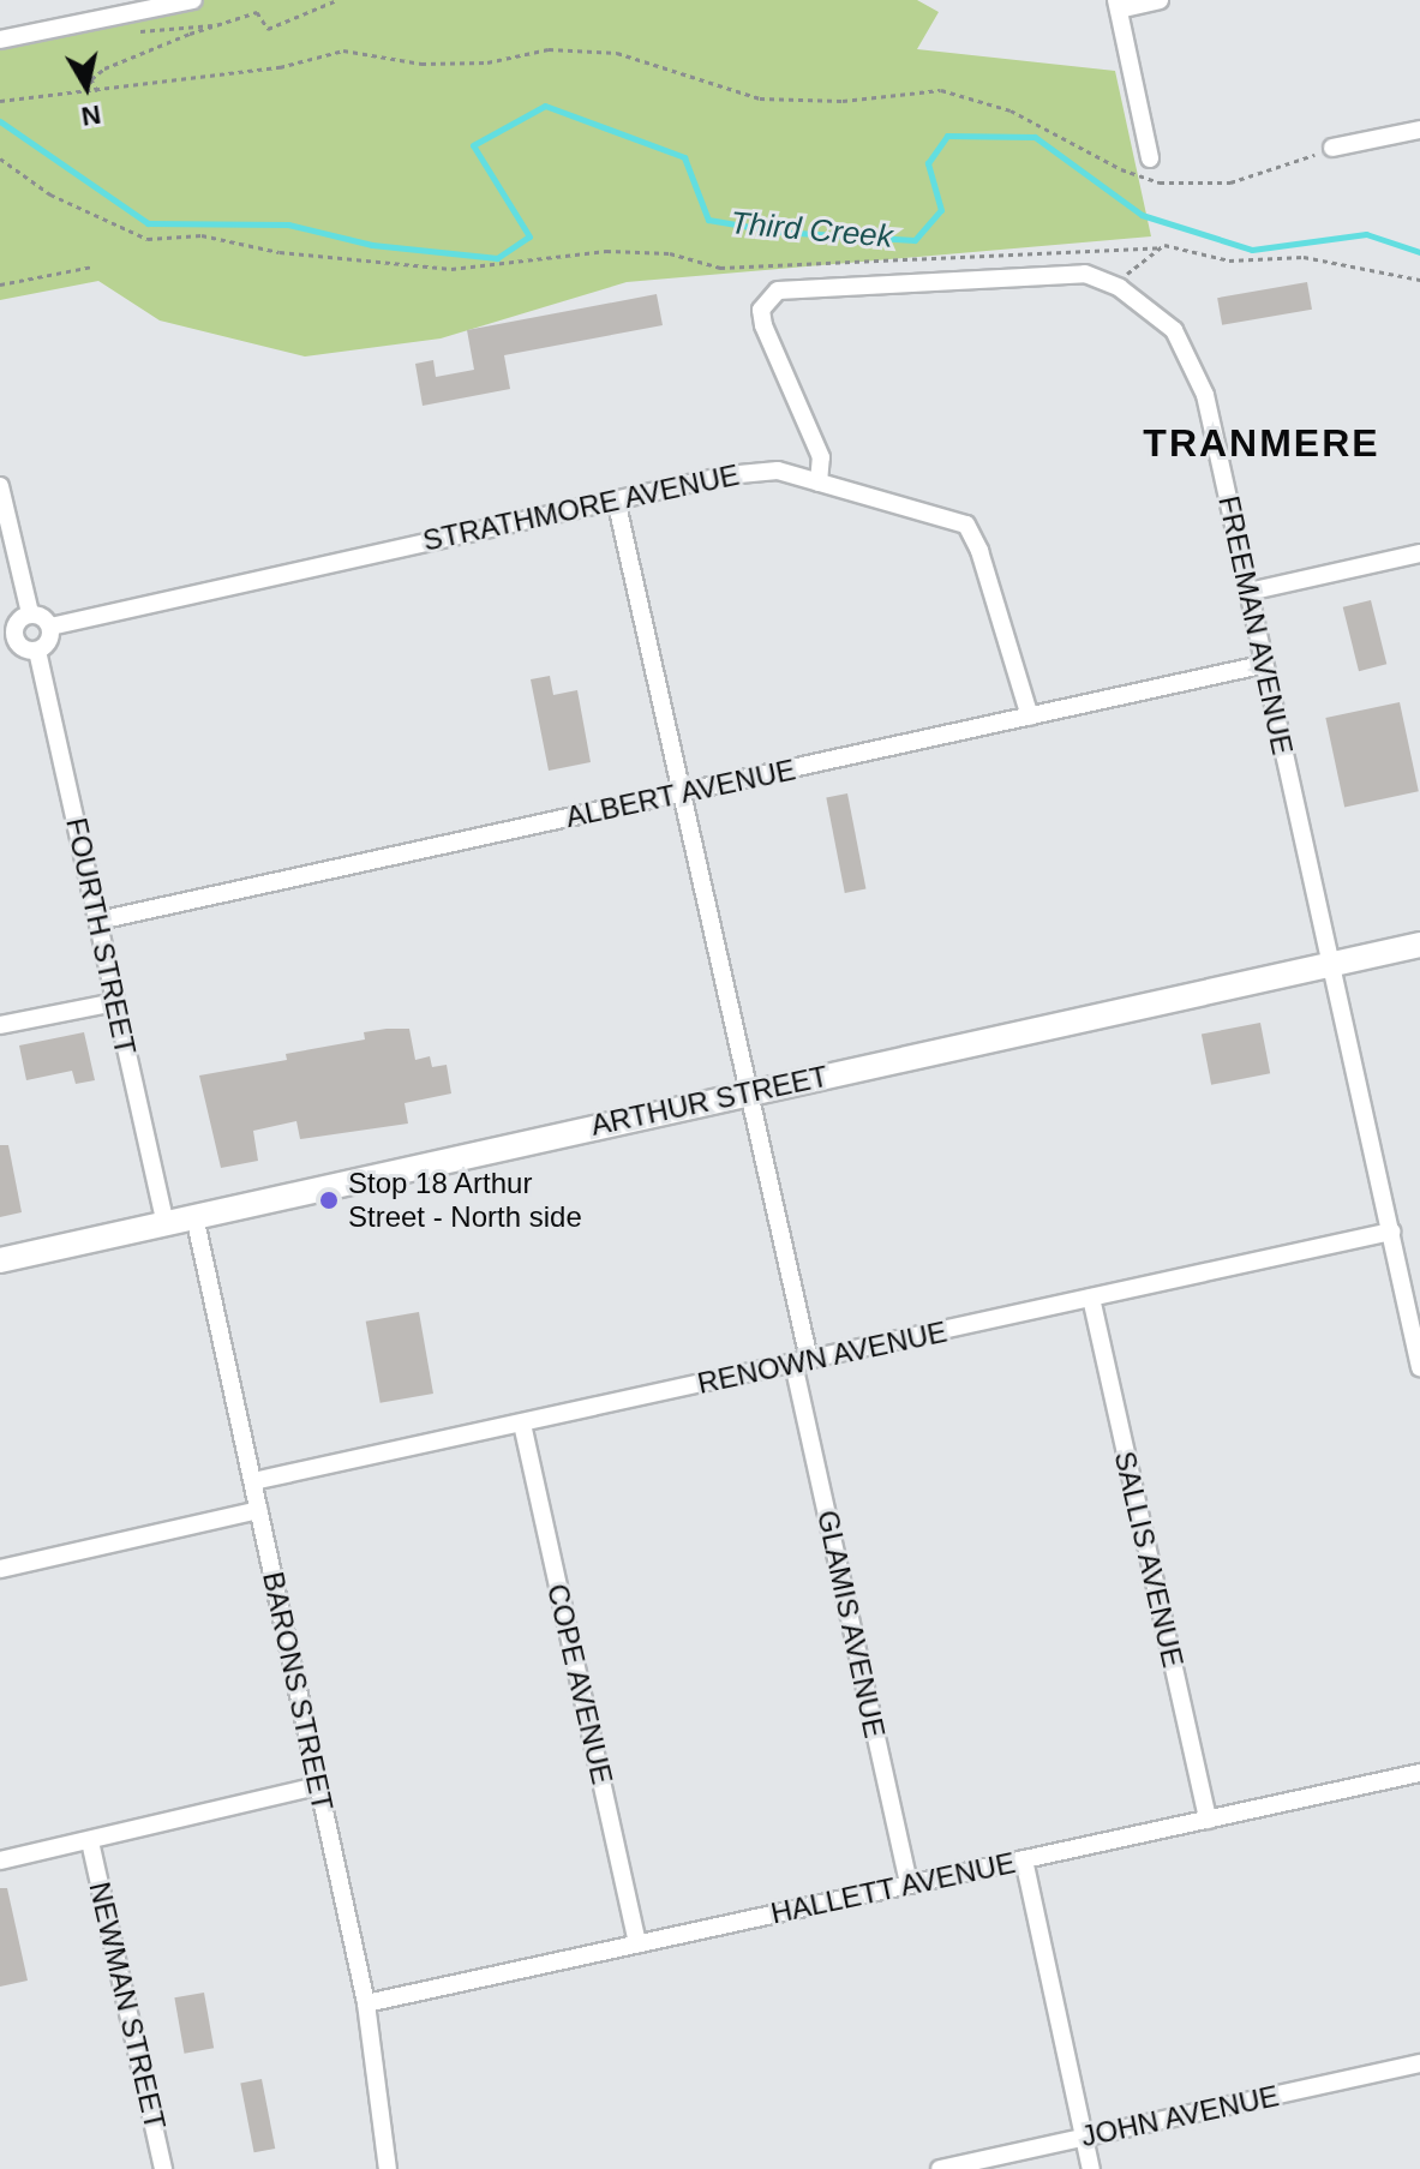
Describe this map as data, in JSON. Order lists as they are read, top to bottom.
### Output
{
  "streets": {
    "street": [
      "STRATHMORE AVENUE",
      "FREEMAN AVENUE",
      "ALBERT AVENUE",
      "FOURTH STREET",
      "ARTHUR STREET",
      "RENOWN AVENUE",
      "SALLIS AVENUE",
      "GLAMIS AVENUE",
      "COPE AVENUE",
      "BARONS STREET",
      "HALLETT AVENUE",
      "NEWMAN STREET",
      "JOHN AVENUE"
    ]
  },
  "crossings": [
    ["STRATHMORE AVENUE", "FREEMAN AVENUE"],
    ["STRATHMORE AVENUE", "ALBERT AVENUE"],
    ["STRATHMORE AVENUE", "FOURTH STREET"],
    ["STRATHMORE AVENUE", "GLAMIS AVENUE"],
    ["FREEMAN AVENUE", "ALBERT AVENUE"],
    ["FREEMAN AVENUE", "ARTHUR STREET"],
    ["FREEMAN AVENUE", "RENOWN AVENUE"],
    ["ALBERT AVENUE", "FOURTH STREET"],
    ["ALBERT AVENUE", "GLAMIS AVENUE"],
    ["FOURTH STREET", "ARTHUR STREET"],
    ["ARTHUR STREET", "GLAMIS AVENUE"],
    ["ARTHUR STREET", "BARONS STREET"],
    ["RENOWN AVENUE", "SALLIS AVENUE"],
    ["RENOWN AVENUE", "GLAMIS AVENUE"],
    ["RENOWN AVENUE", "COPE AVENUE"],
    ["RENOWN AVENUE", "BARONS STREET"],
    ["SALLIS AVENUE", "HALLETT AVENUE"],
    ["GLAMIS AVENUE", "HALLETT AVENUE"],
    ["COPE AVENUE", "HALLETT AVENUE"],
    ["BARONS STREET", "HALLETT AVENUE"]
  ],
  "districts": ["TRANMERE"],
  "water": ["Third Creek"],
  "places": ["Stop 18 Arthur Street - North side"],
  "north": "bottom"
}
